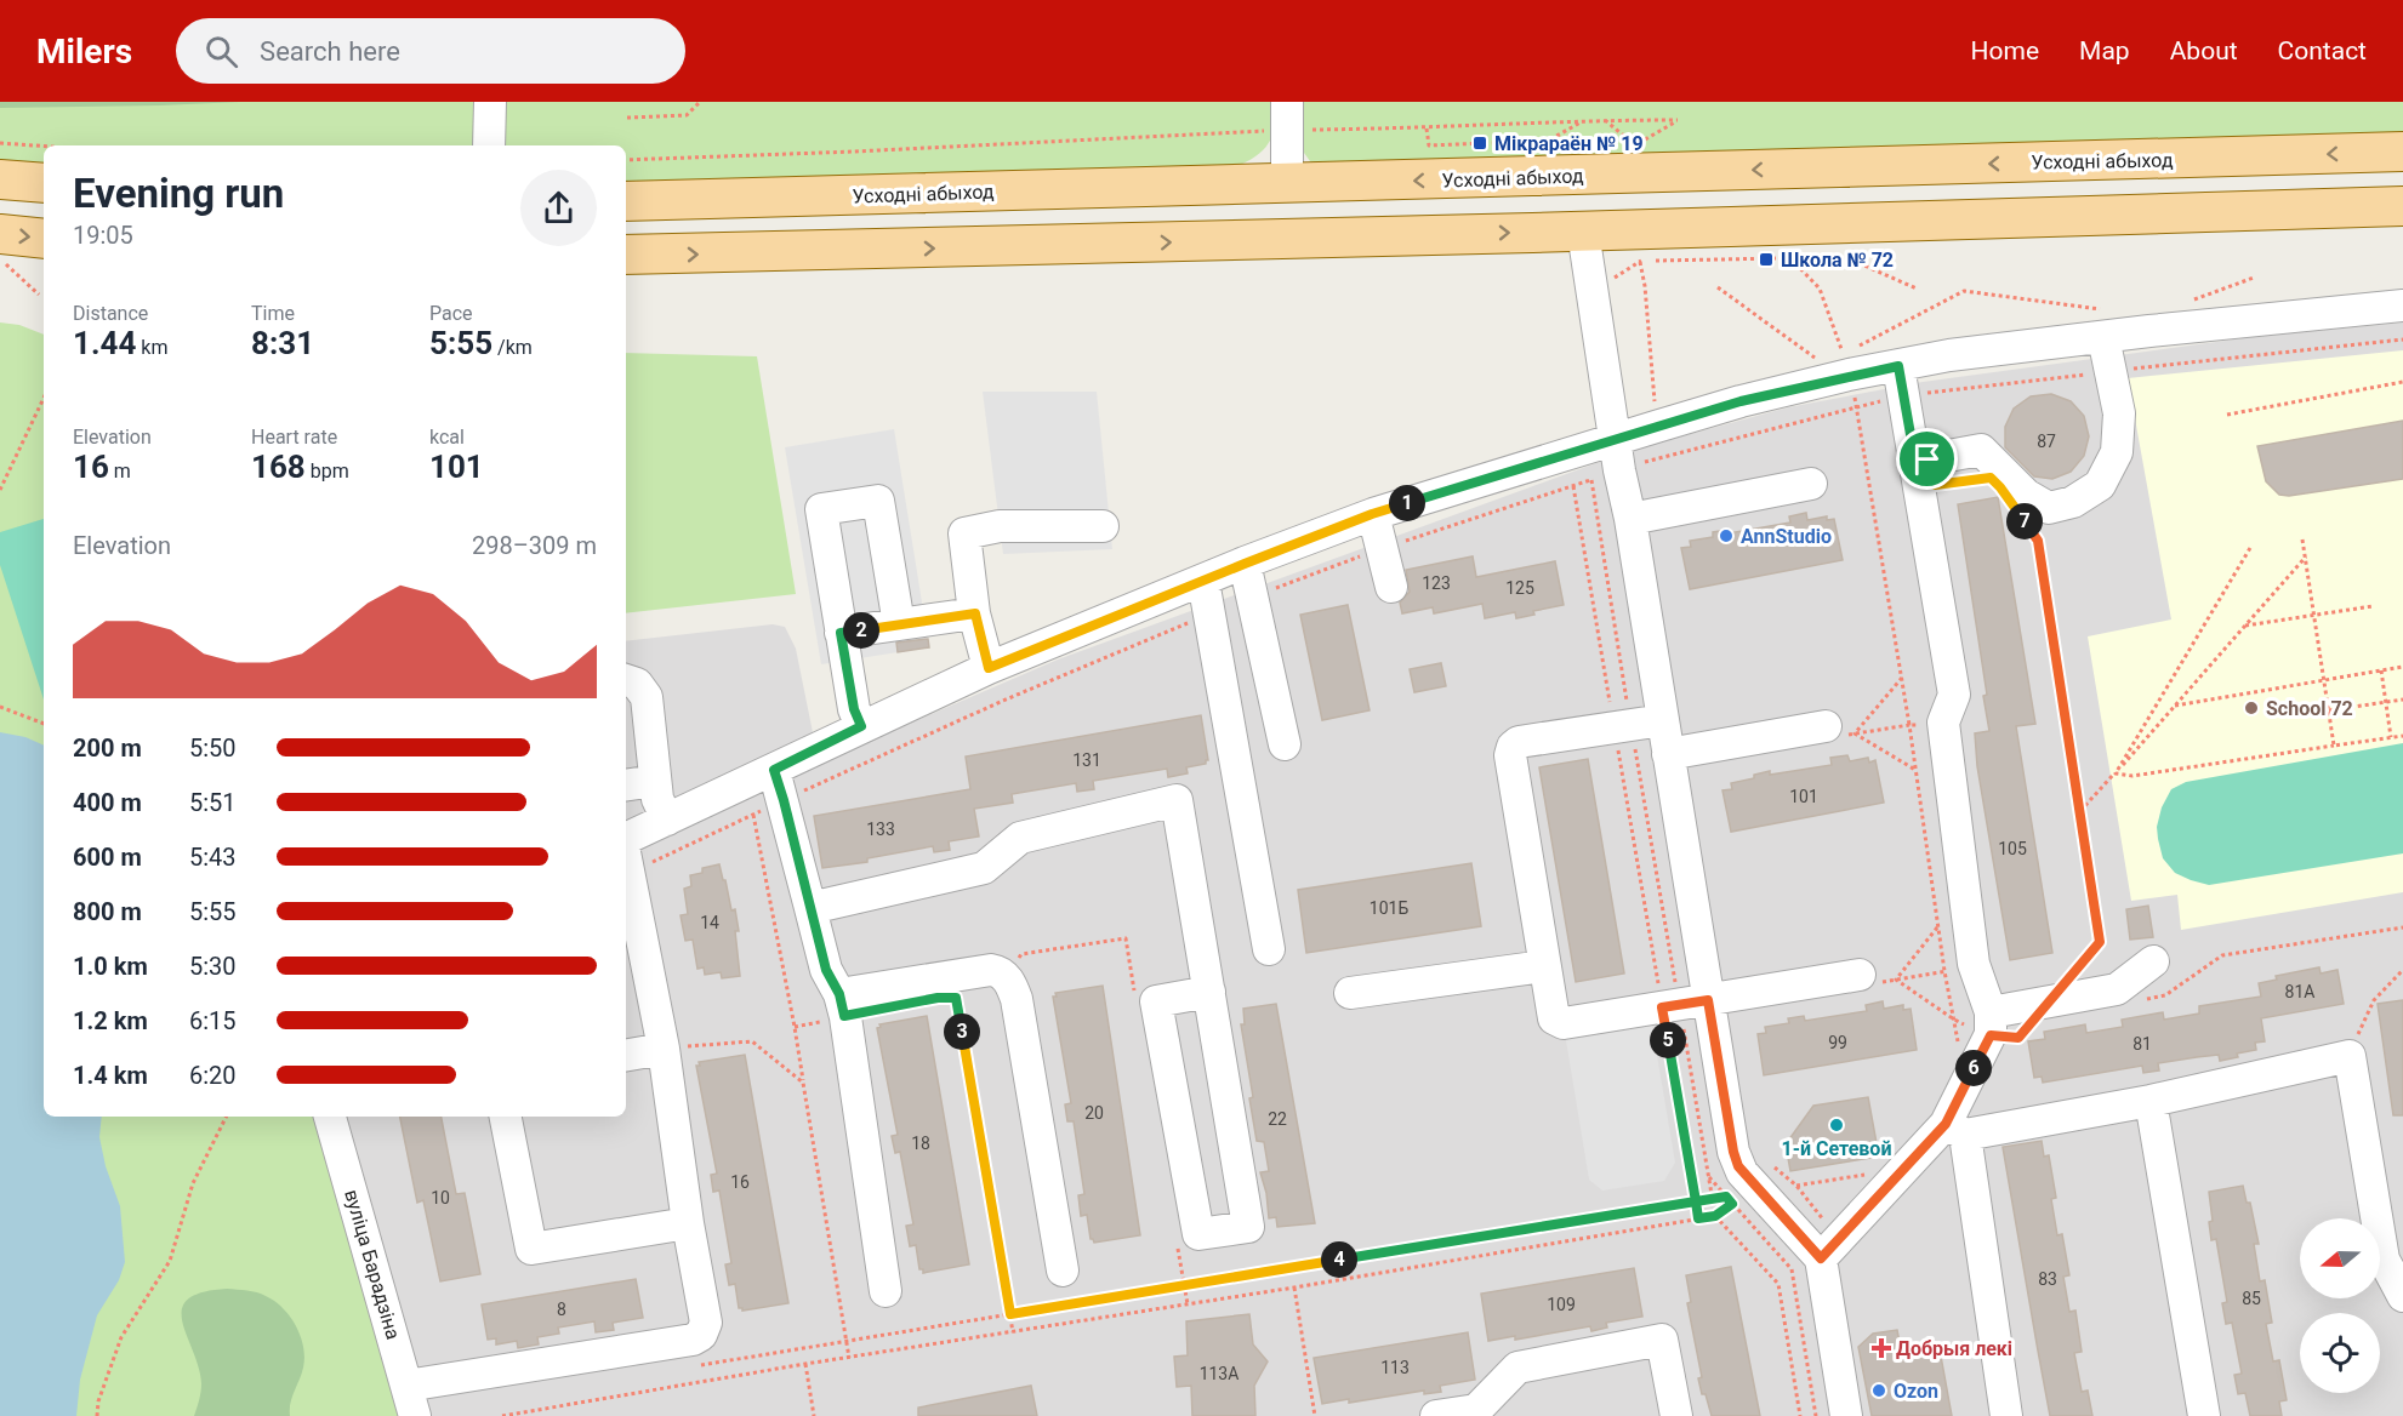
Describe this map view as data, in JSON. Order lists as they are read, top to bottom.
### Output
{
  "streets": {
    "main road": ["Усходні абыход"],
    "street": ["вуліца Барадзіна"]
  },
  "places": {
    "transit": ["Мікрараён № 19", "Школа № 72"],
    "other": [
      "AnnStudio",
      "School 72",
      "1-й Сетевой",
      "Ozon"
    ],
    "health": ["Добрыя лекі"]
  },
  "house_numbers": [
    "87",
    "123",
    "125",
    "131",
    "101",
    "133",
    "105",
    "101Б",
    "14",
    "81А",
    "99",
    "81",
    "20",
    "22",
    "18",
    "16",
    "10",
    "83",
    "85",
    "109",
    "8",
    "113",
    "113А"
  ],
  "north": "left",
  "page": {
    "header": "Milers",
    "search": "Search here",
    "nav": [
      "Home",
      "Map",
      "About",
      "Contact"
    ],
    "heading": ["Evening run", "19:05"],
    "stats": [
      ["Distance", "1.44 km"],
      ["Time", "8:31"],
      ["Pace", "5:55 /km"],
      ["Elevation", "16 m"],
      ["Heart rate", "168 bpm"],
      ["kcal", "101"]
    ],
    "pins": [
      "1",
      "7",
      "2",
      "3",
      "5",
      "6",
      "4"
    ],
    "chart": ["Elevation", "298–309 m"],
    "list": [
      {
        "name": "200 m",
        "note": "5:50"
      },
      {
        "name": "400 m",
        "note": "5:51"
      },
      {
        "name": "600 m",
        "note": "5:43"
      },
      {
        "name": "800 m",
        "note": "5:55"
      },
      {
        "name": "1.0 km",
        "note": "5:30"
      },
      {
        "name": "1.2 km",
        "note": "6:15"
      },
      {
        "name": "1.4 km",
        "note": "6:20"
      }
    ]
  }
}
